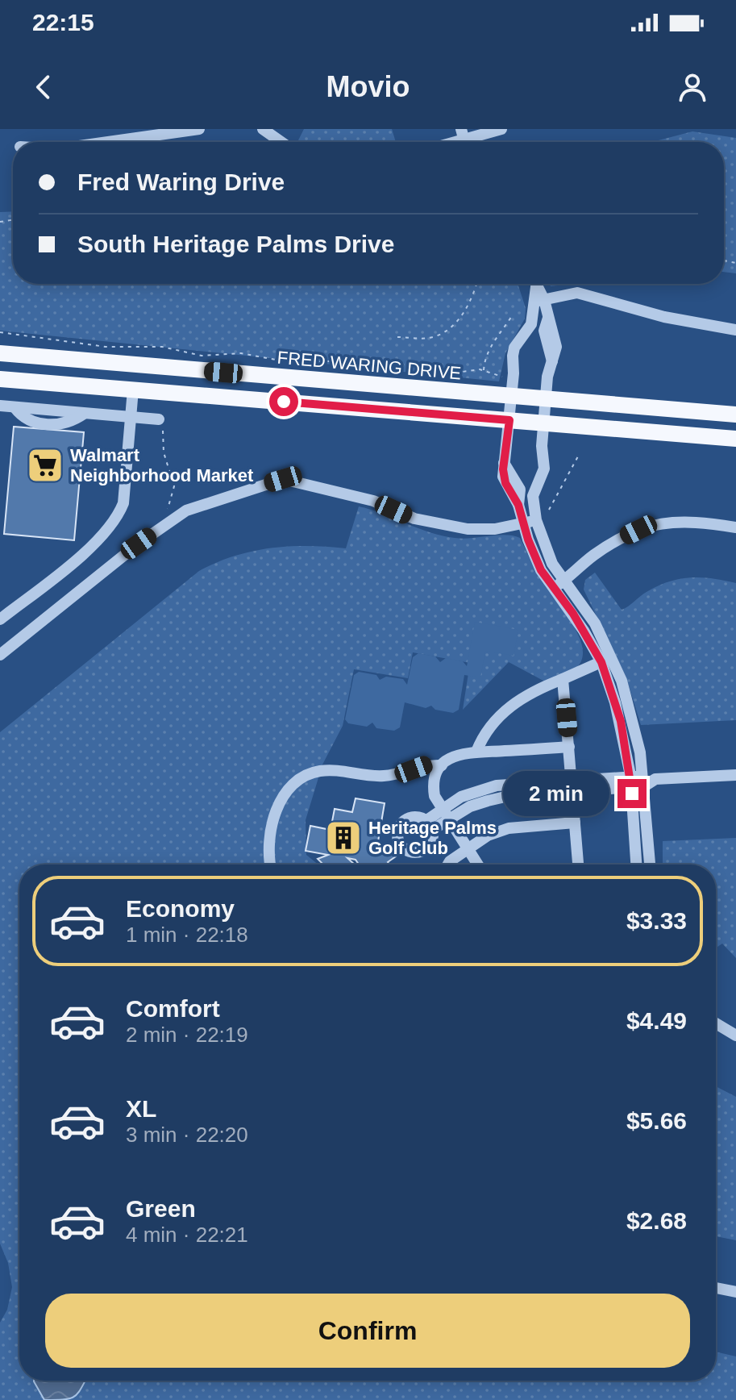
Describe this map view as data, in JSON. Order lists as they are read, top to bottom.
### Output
{
  "streets": {
    "main road": ["FRED WARING DRIVE"]
  },
  "places": {
    "supermarket": ["Walmart Neighborhood Market"],
    "building": ["Heritage Palms Golf Club"]
  },
  "page": {
    "status": "22:15",
    "header": "Movio",
    "banner": ["Fred Waring Drive", "South Heritage Palms Drive"],
    "bubble": "2 min",
    "list": [
      {
        "name": "Economy",
        "note": "1 min · 22:18",
        "value": "$3.33"
      },
      {
        "name": "Comfort",
        "note": "2 min · 22:19",
        "value": "$4.49"
      },
      {
        "name": "XL",
        "note": "3 min · 22:20",
        "value": "$5.66"
      },
      {
        "name": "Green",
        "note": "4 min · 22:21",
        "value": "$2.68"
      }
    ],
    "buttons": "Confirm"
  }
}
